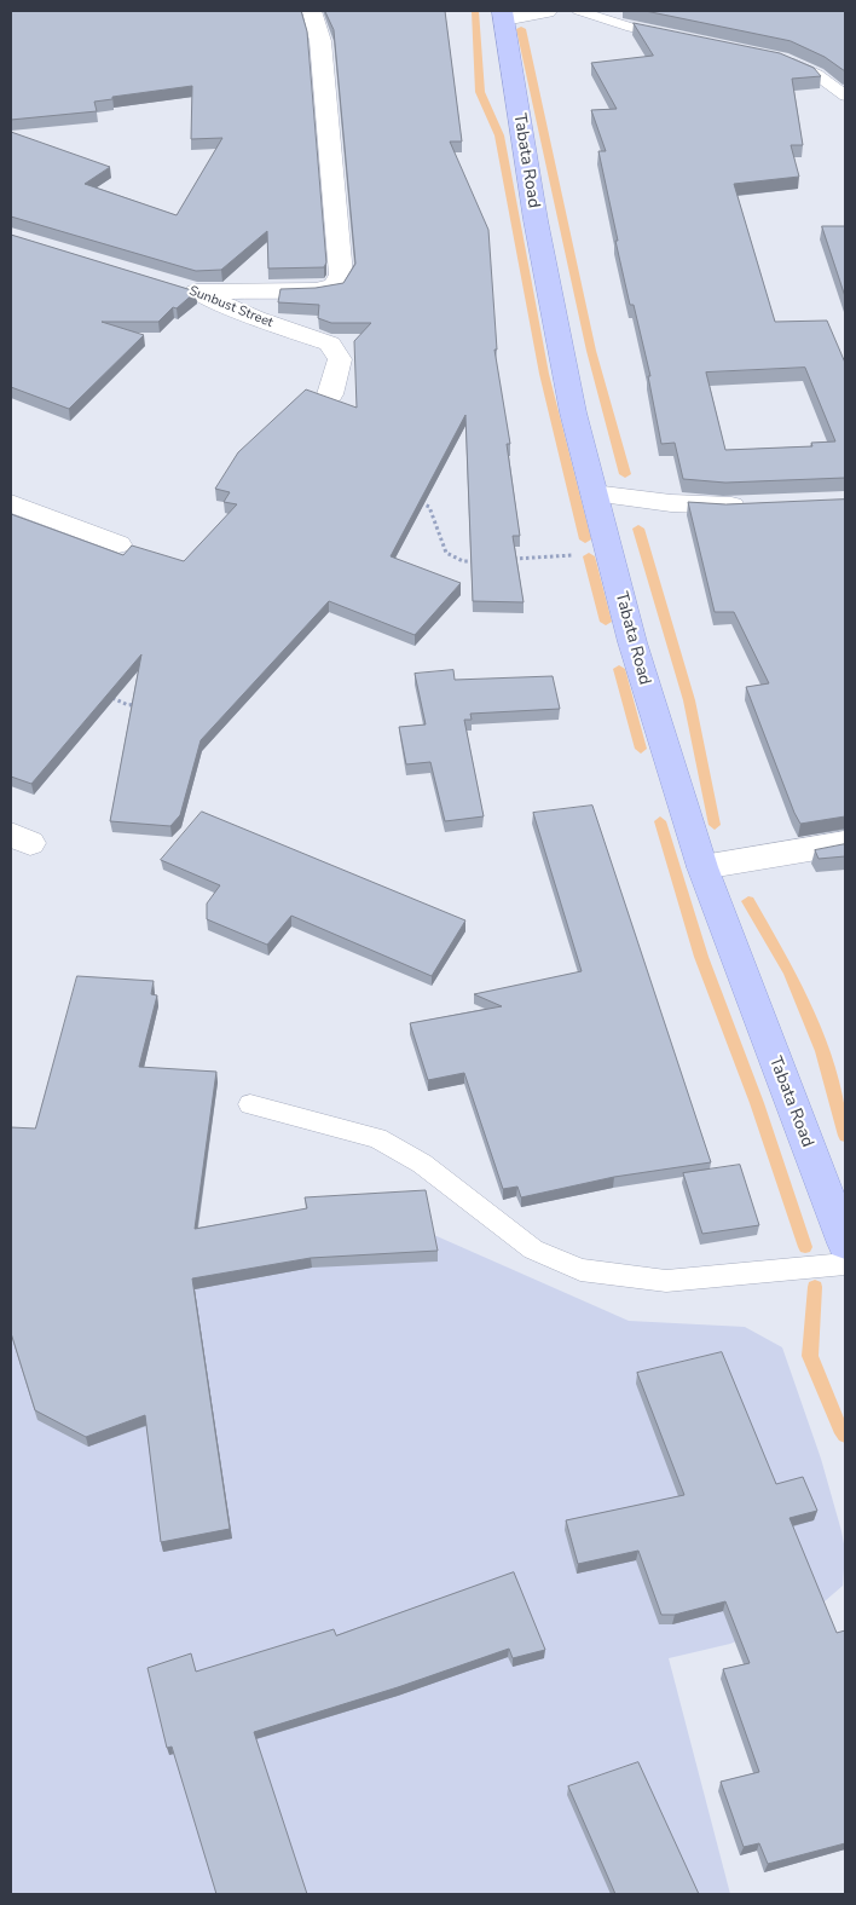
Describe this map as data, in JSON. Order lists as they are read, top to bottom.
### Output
{
  "streets": {
    "main road": ["Tabata Road"],
    "street": ["Sunbust Street"]
  }
}
